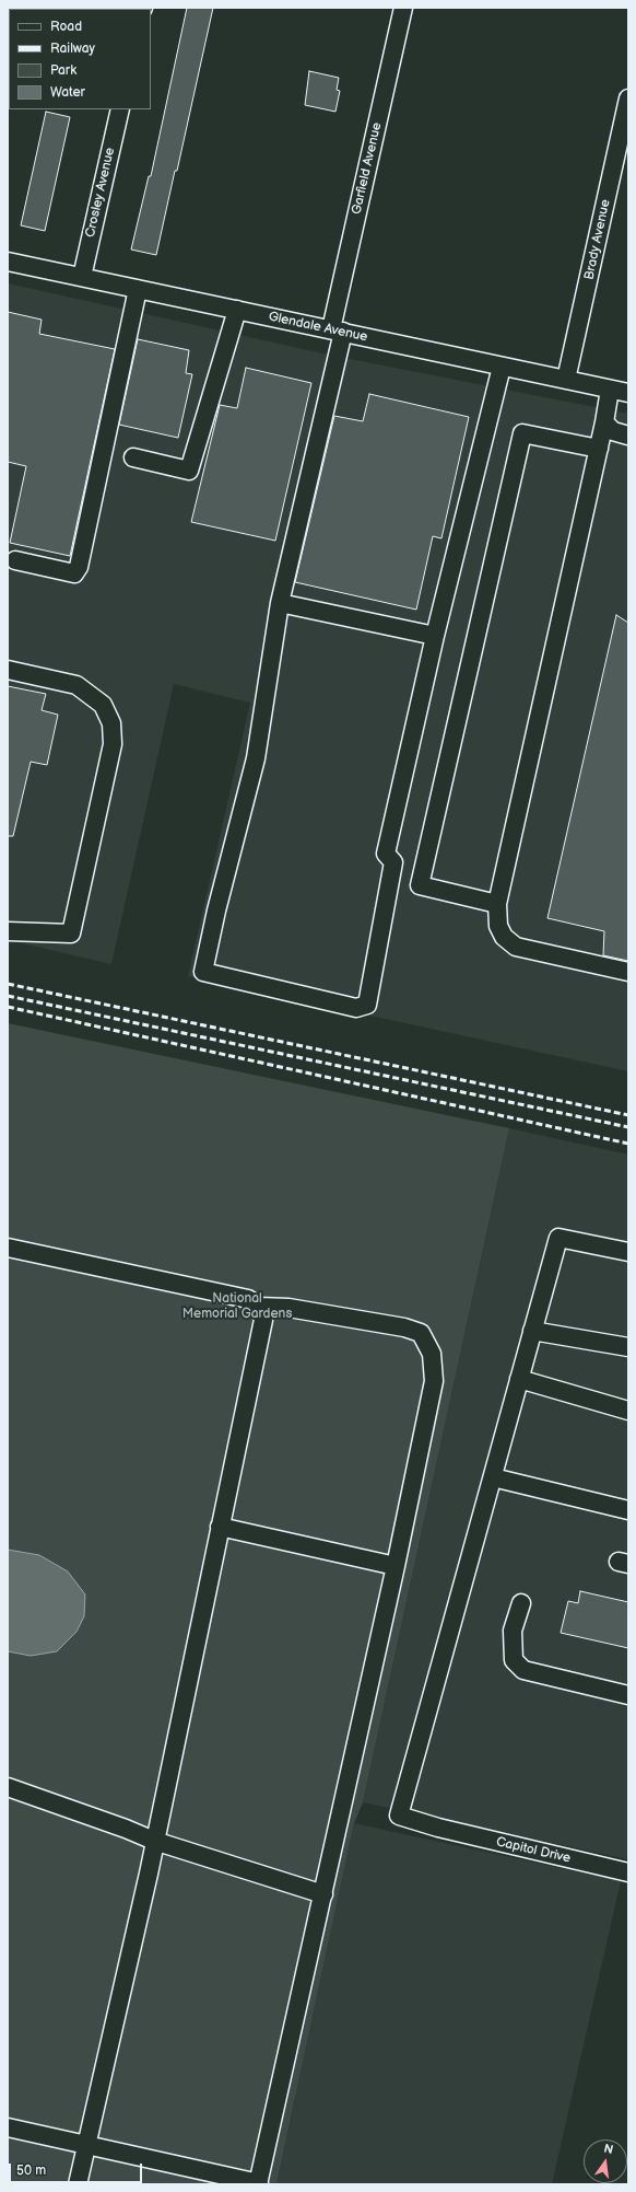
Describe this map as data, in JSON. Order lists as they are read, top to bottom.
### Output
{
  "streets": {
    "street": [
      "Garfield Avenue",
      "Crosley Avenue",
      "Brady Avenue",
      "Glendale Avenue",
      "Capitol Drive"
    ]
  },
  "crossings": [
    ["Garfield Avenue", "Glendale Avenue"],
    ["Crosley Avenue", "Glendale Avenue"],
    ["Brady Avenue", "Glendale Avenue"]
  ],
  "parks": ["National Memorial Gardens"],
  "legend": [
    "Road",
    "Railway",
    "Park",
    "Water"
  ],
  "scale_bar": "50 m",
  "north": "top"
}
